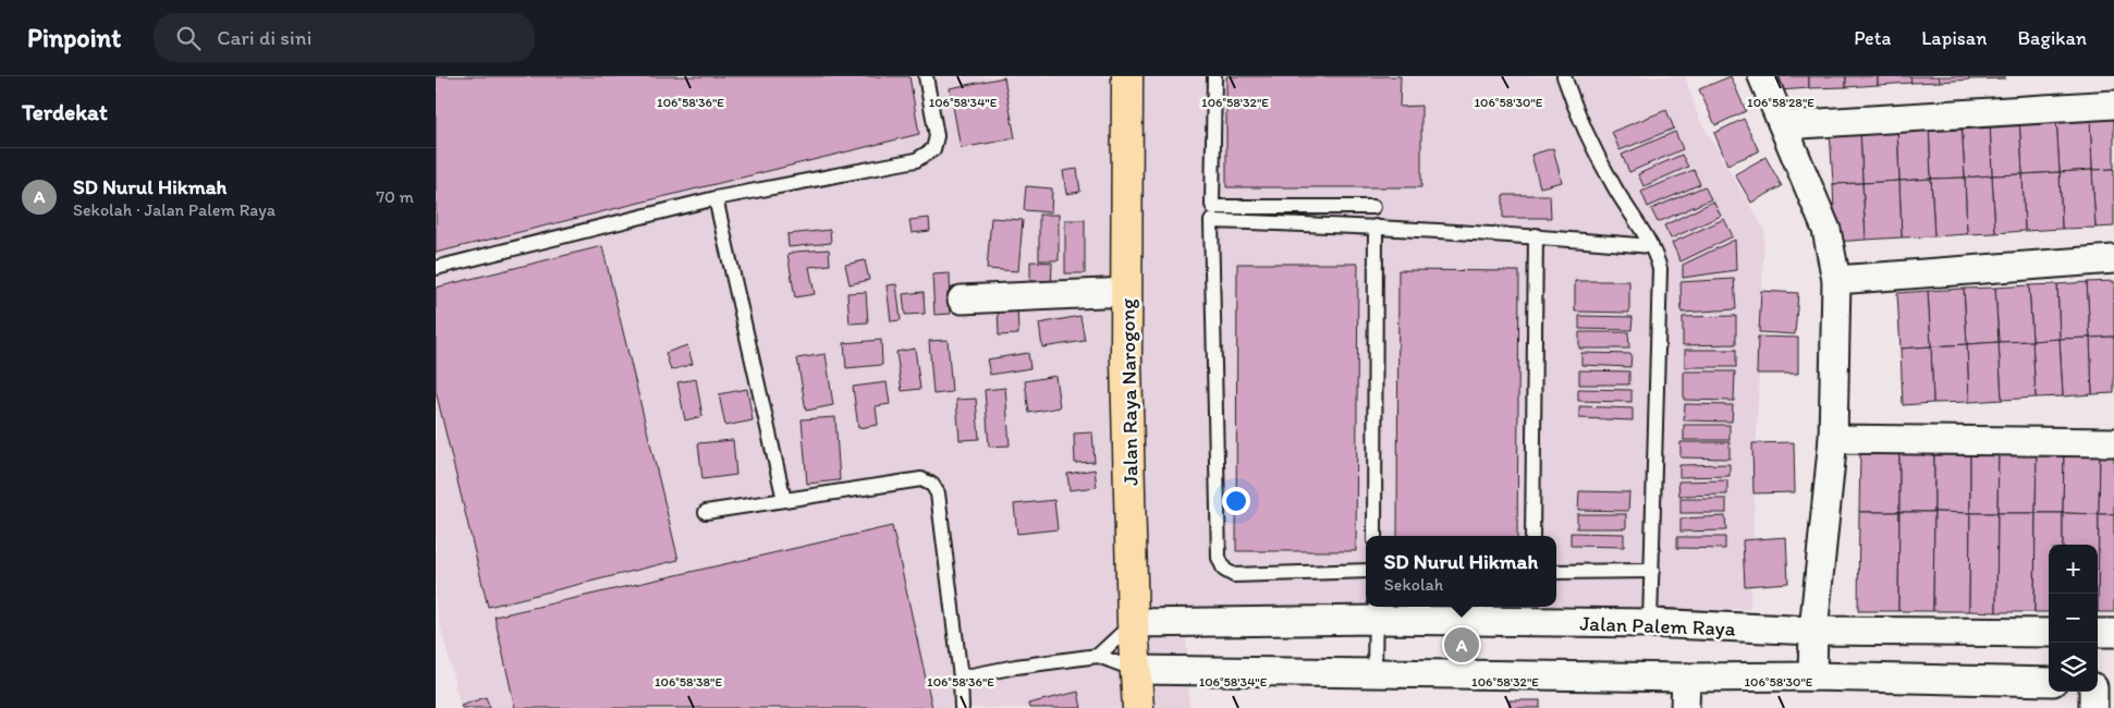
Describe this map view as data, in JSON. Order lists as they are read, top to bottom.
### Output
{
  "streets": {
    "main road": ["Jalan Raya Narogong"],
    "street": ["Jalan Palem Raya"]
  },
  "crossings": [
    ["Jalan Raya Narogong", "Jalan Palem Raya"]
  ],
  "page": {
    "header": "Pinpoint",
    "search": "Cari di sini",
    "nav": ["Peta", "Lapisan", "Bagikan"],
    "heading": "Terdekat",
    "list": [
      {
        "mark": "A",
        "name": "SD Nurul Hikmah",
        "note": "Sekolah · Jalan Palem Raya",
        "value": "70 m"
      }
    ],
    "popup": ["SD Nurul Hikmah", "Sekolah"],
    "map_buttons": ["+", "−"],
    "pins": "A"
  },
  "coordinates": [
    "106°58'36\"E",
    "106°58'34\"E",
    "106°58'32\"E",
    "106°58'30\"E",
    "106°58'28\"E",
    "106°58'38\"E"
  ]
}
